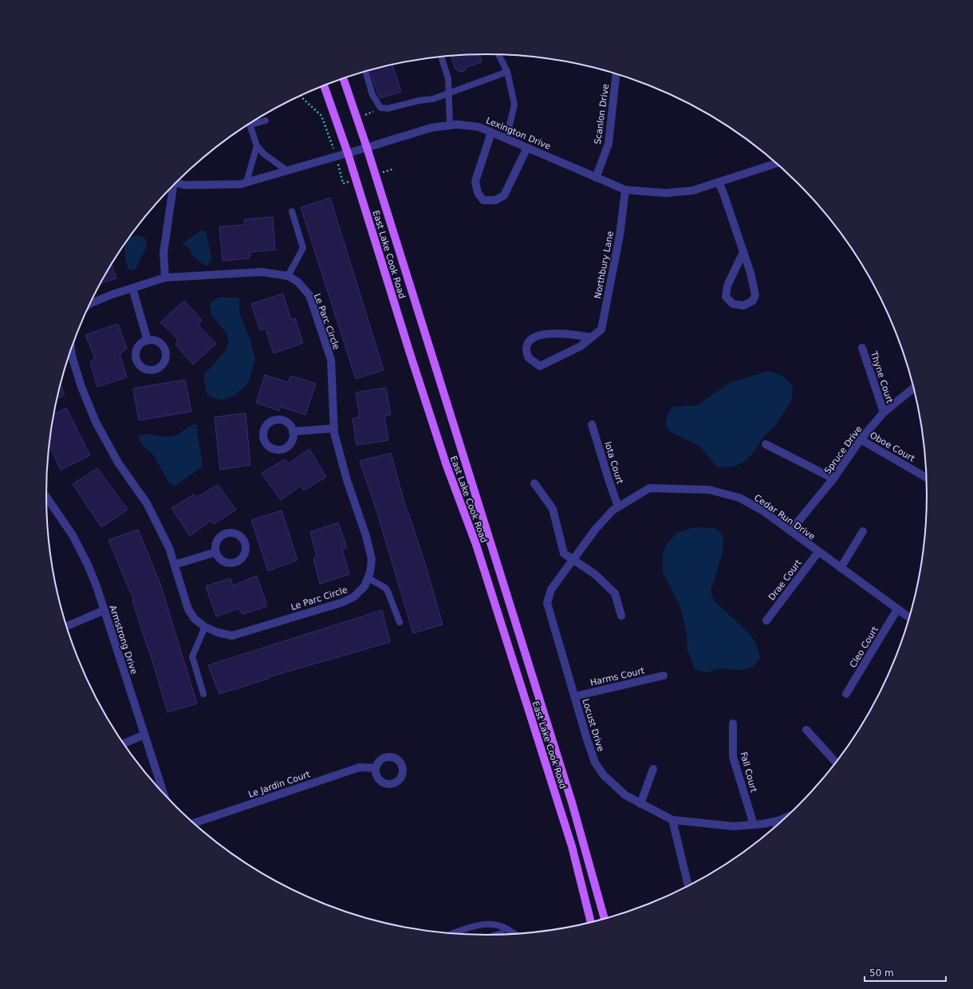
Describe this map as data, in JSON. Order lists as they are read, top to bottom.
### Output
{
  "streets": {
    "main road": ["East Lake Cook Road"],
    "street": [
      "Scanlon Drive",
      "Lexington Drive",
      "Northbury Lane",
      "Le Parc Circle",
      "Thyne Court",
      "Oboe Court",
      "Spruce Drive",
      "Iota Court",
      "Cedar Run Drive",
      "Drae Court",
      "Armstrong Drive",
      "Cleo Court",
      "Harms Court",
      "Locust Drive",
      "Fall Court",
      "Le Jardin Court"
    ]
  },
  "crossings": [
    ["Scanlon Drive", "Lexington Drive"],
    ["Lexington Drive", "East Lake Cook Road"],
    ["Lexington Drive", "Northbury Lane"],
    ["Thyne Court", "Spruce Drive"],
    ["Oboe Court", "Spruce Drive"],
    ["Spruce Drive", "Cedar Run Drive"],
    ["Iota Court", "Cedar Run Drive"],
    ["Iota Court", "Locust Drive"],
    ["Cedar Run Drive", "Drae Court"],
    ["Cedar Run Drive", "Cleo Court"],
    ["Cedar Run Drive", "Locust Drive"],
    ["Harms Court", "Locust Drive"],
    ["Locust Drive", "Fall Court"]
  ],
  "scale_bar": "50 m"
}
